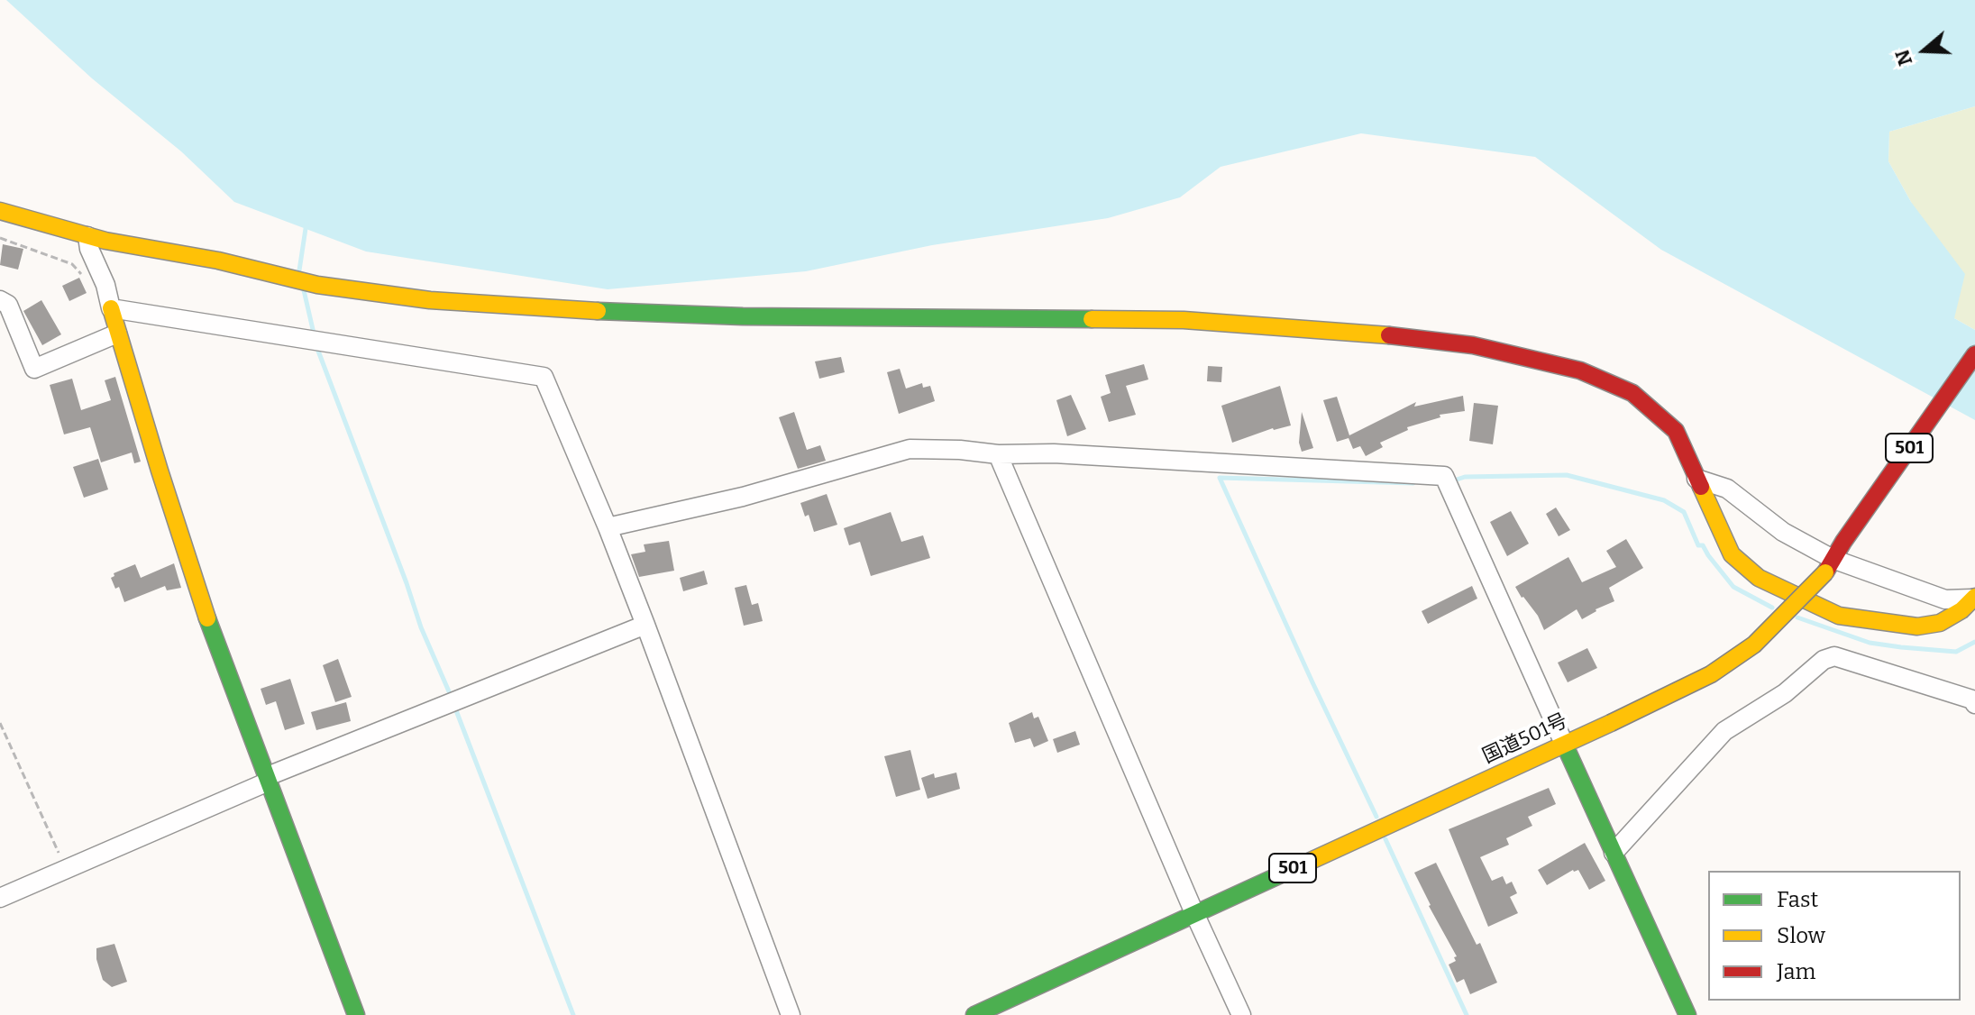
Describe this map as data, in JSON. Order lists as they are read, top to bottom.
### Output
{
  "streets": {
    "main road": ["501", "国道501号"]
  },
  "legend": ["Fast", "Slow", "Jam"],
  "north": "left"
}
